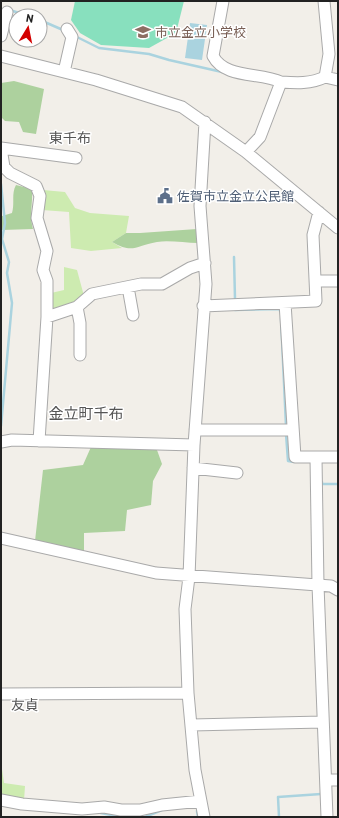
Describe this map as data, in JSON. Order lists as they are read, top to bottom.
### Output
{
  "districts": ["東千布", "金立町千布", "友貞"],
  "places": {
    "school or university": ["市立金立小学校"],
    "public building": ["佐賀市立金立公民館"]
  },
  "north": "top"
}
